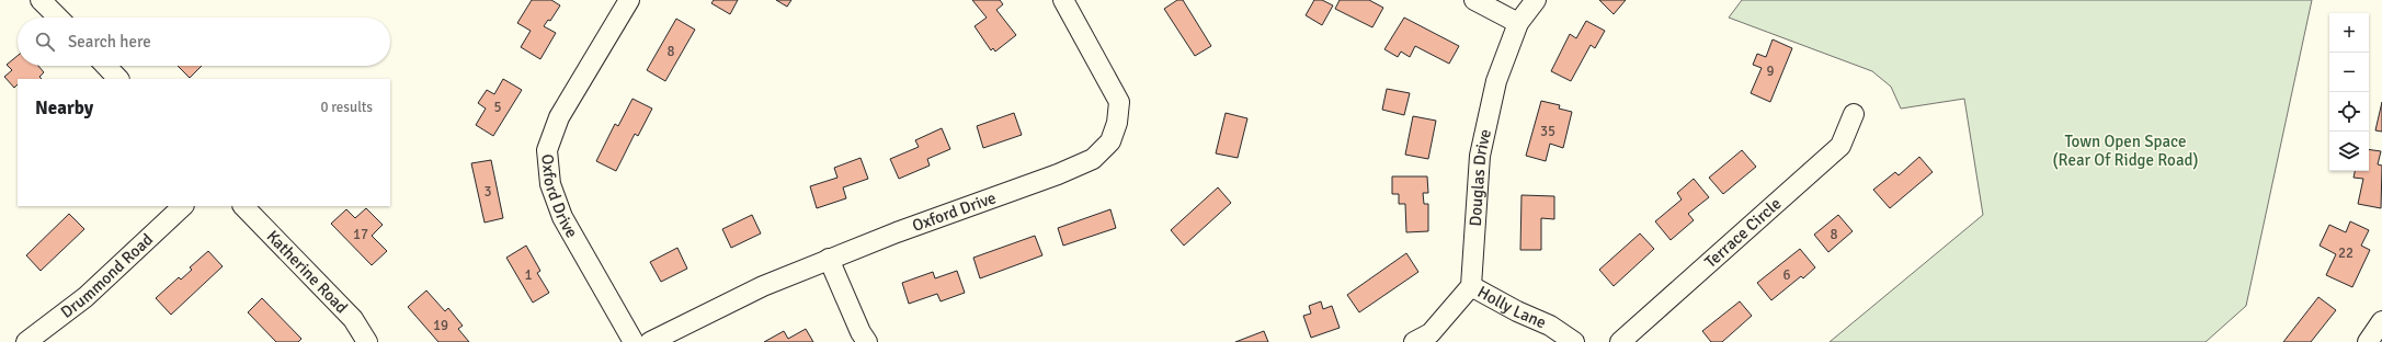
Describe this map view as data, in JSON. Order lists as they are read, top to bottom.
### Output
{
  "streets": {
    "street": [
      "Douglas Drive",
      "Oxford Drive",
      "Terrace Circle",
      "Katherine Road",
      "Drummond Road",
      "Holly Lane"
    ]
  },
  "crossings": [
    ["Douglas Drive", "Holly Lane"]
  ],
  "parks": ["Town Open Space (Rear Of Ridge Road)"],
  "house_numbers": [
    "8",
    "9",
    "5",
    "35",
    "3",
    "17",
    "8",
    "22",
    "1",
    "6",
    "19"
  ],
  "page": {
    "map_buttons": ["+", "−"],
    "search": "Search here",
    "heading": ["Nearby", "0 results"]
  }
}
